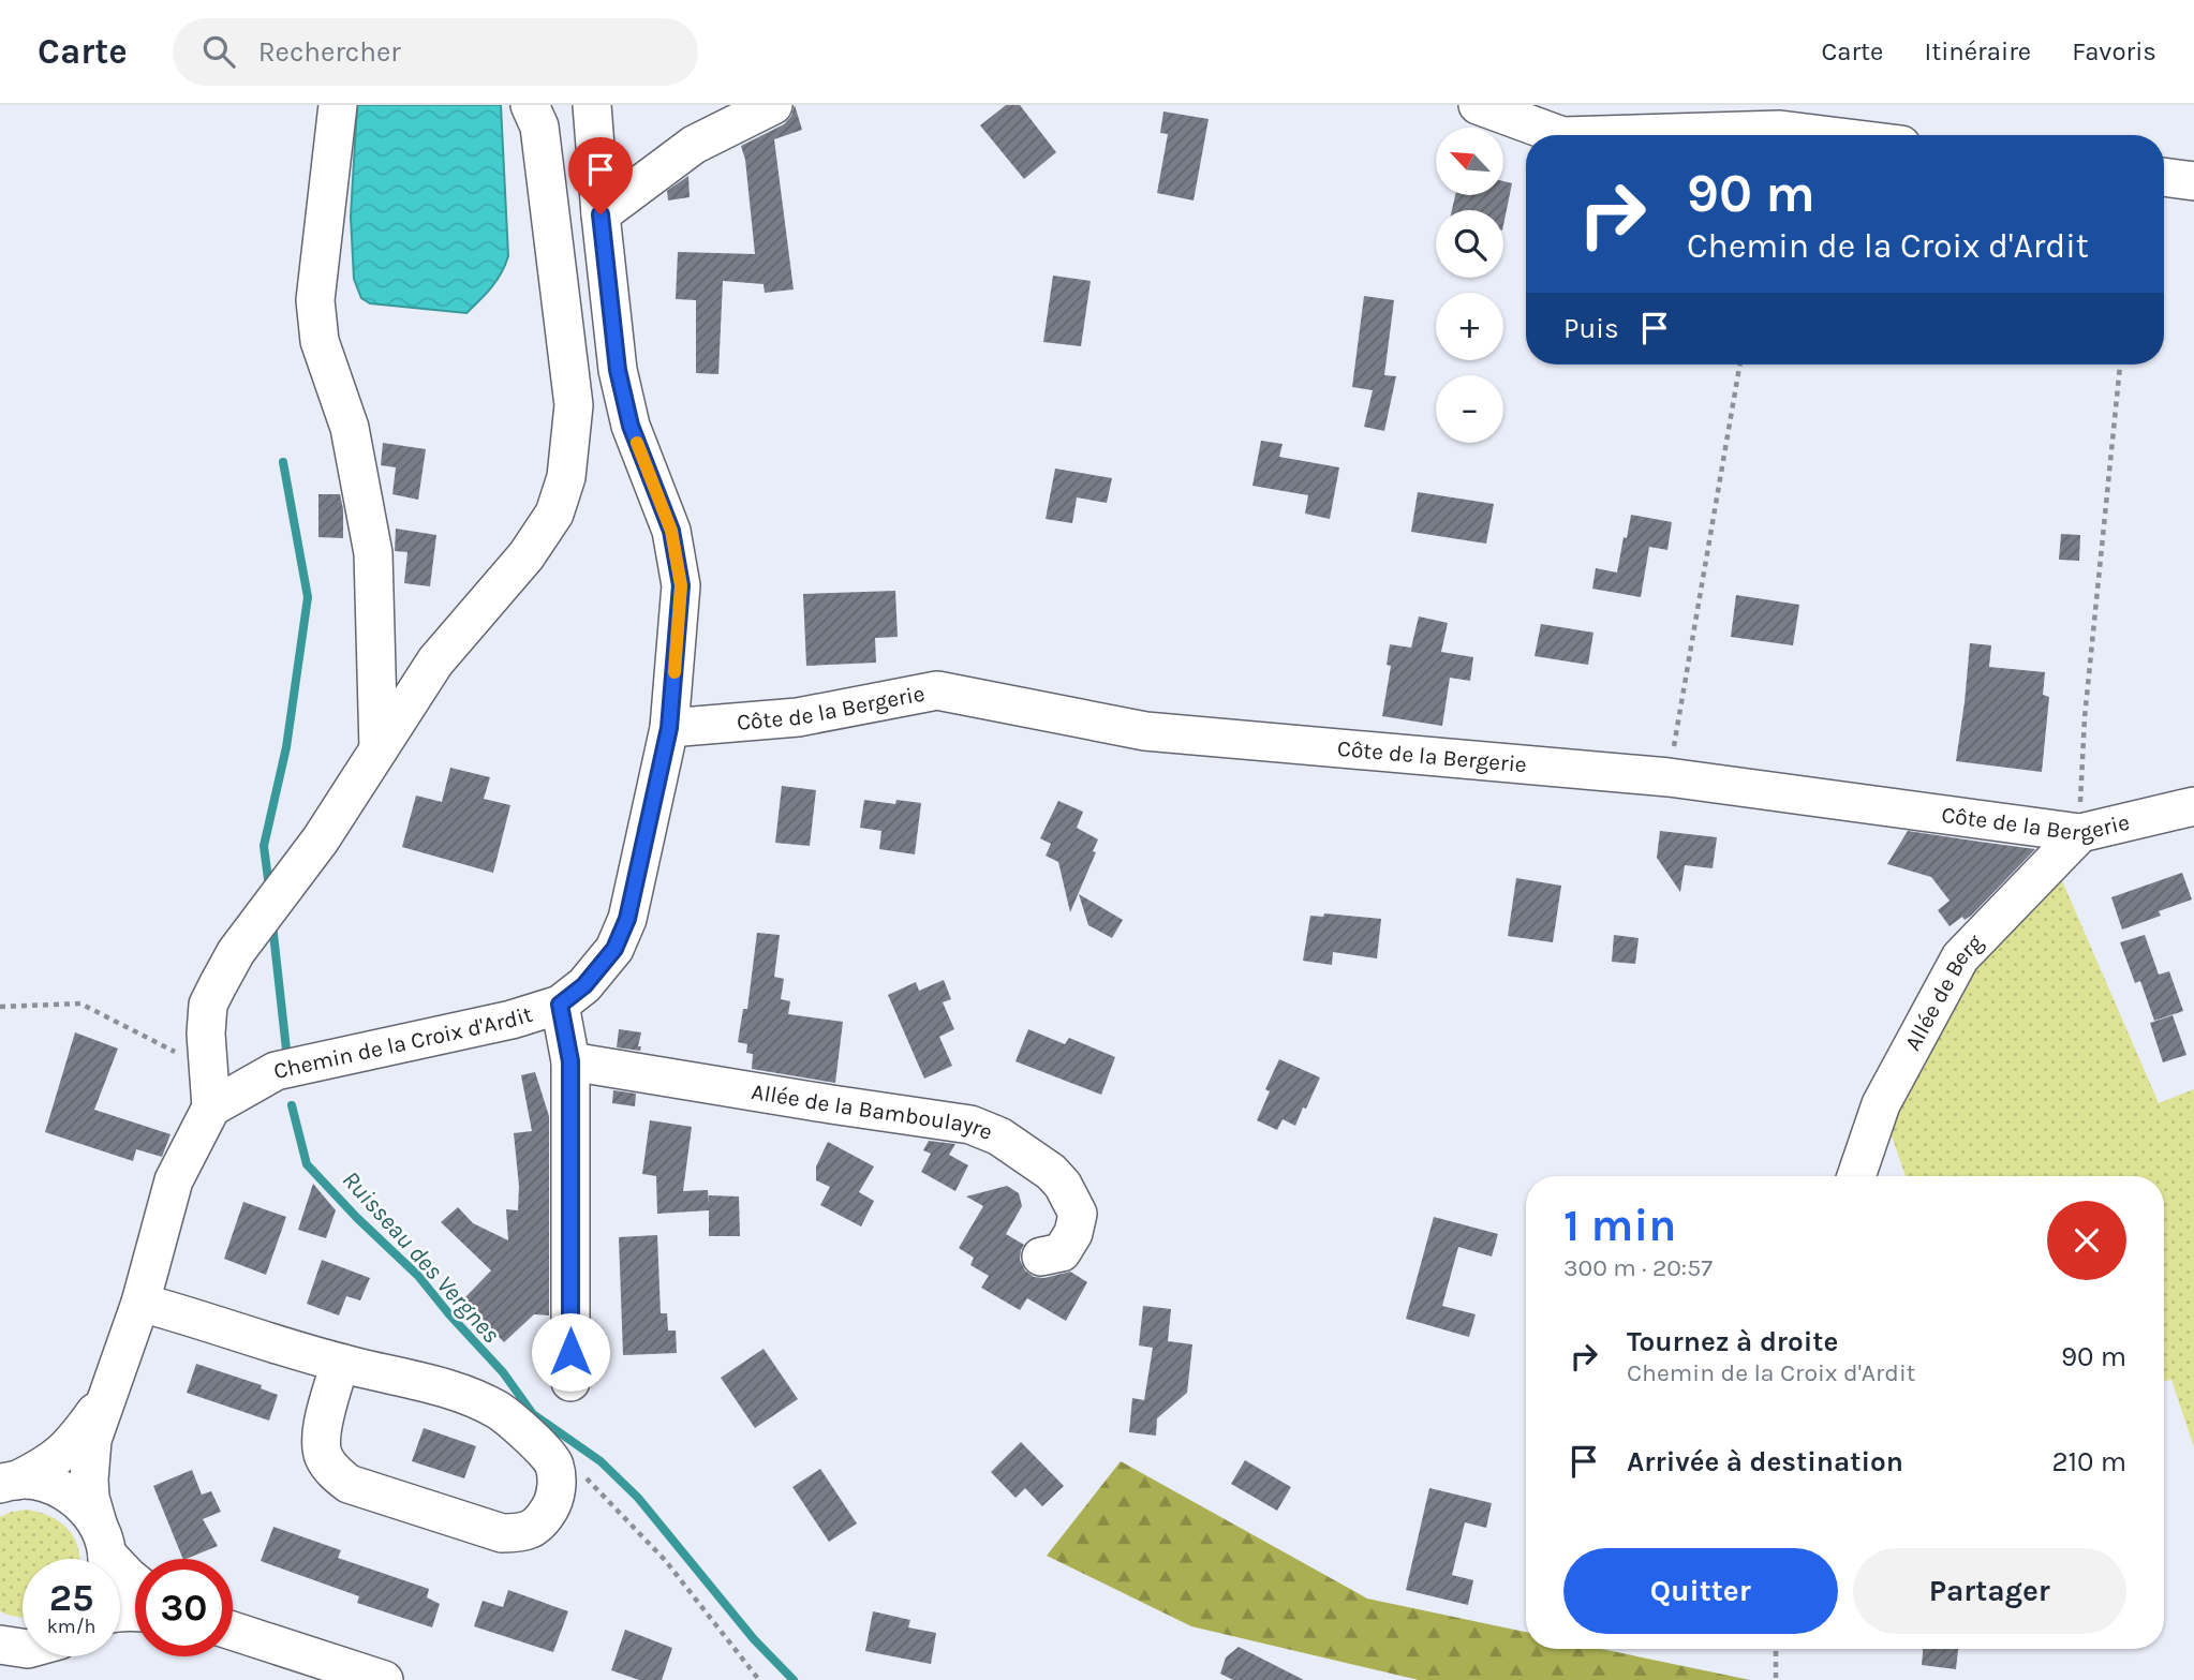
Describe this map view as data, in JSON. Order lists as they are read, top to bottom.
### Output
{
  "streets": {
    "street": [
      "Côte de la Bergerie",
      "Allée de Berg",
      "Chemin de la Croix d'Ardit",
      "Allée de la Bamboulayre"
    ]
  },
  "crossings": [
    ["Côte de la Bergerie", "Allée de Berg"],
    ["Côte de la Bergerie", "Chemin de la Croix d'Ardit"]
  ],
  "water": ["Ruisseau des Vergnes"],
  "north": "top left",
  "page": {
    "header": "Carte",
    "search": "Rechercher",
    "nav": ["Carte", "Itinéraire", "Favoris"],
    "map_buttons": ["+", "−"],
    "turn": ["90 m", "Chemin de la Croix d'Ardit"],
    "then": "Puis",
    "heading": ["1 min", "300 m · 20:57"],
    "list": [
      {
        "name": "Tournez à droite",
        "note": "Chemin de la Croix d'Ardit",
        "value": "90 m"
      },
      {
        "name": "Arrivée à destination",
        "value": "210 m"
      }
    ],
    "buttons": ["Quitter", "Partager"],
    "speed": "25 km/h",
    "limit": "30"
  }
}
